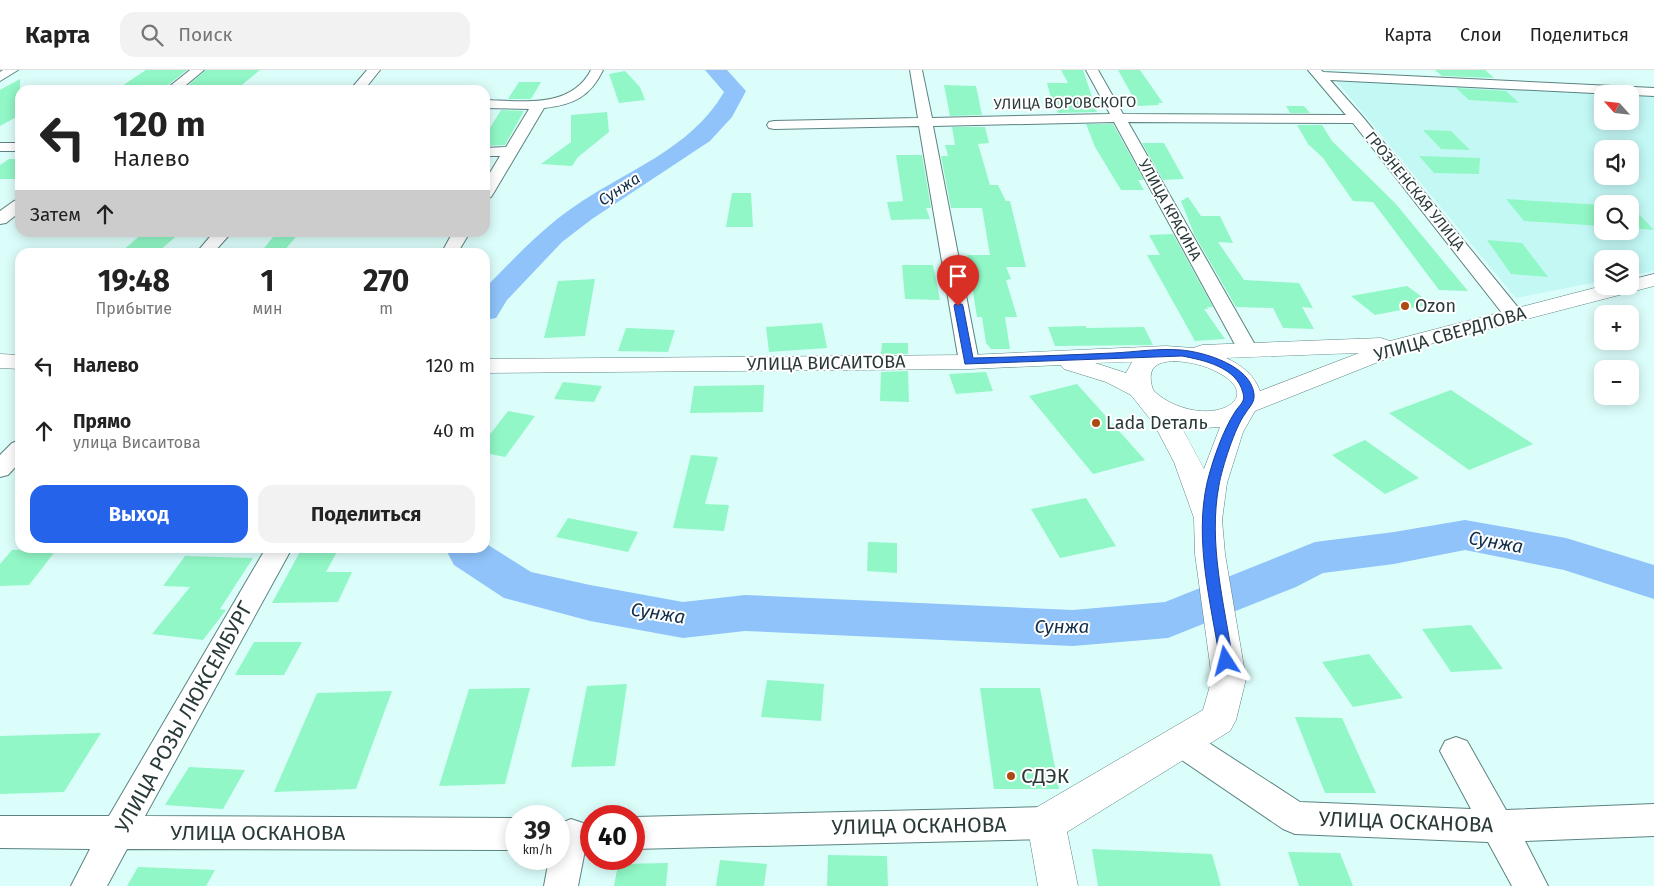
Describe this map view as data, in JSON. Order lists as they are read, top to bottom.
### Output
{
  "streets": {
    "street": [
      "УЛИЦА ВОРОВСКОГО",
      "ГРОЗНЕНСКАЯ УЛИЦА",
      "УЛИЦА КРАСИНА",
      "УЛИЦА СВЕРДЛОВА",
      "УЛИЦА ВИСАИТОВА",
      "УЛИЦА РОЗЫ ЛЮКСЕМБУРГ",
      "УЛИЦА ОСКАНОВА"
    ]
  },
  "crossings": [
    ["УЛИЦА ВОРОВСКОГО", "ГРОЗНЕНСКАЯ УЛИЦА"],
    ["УЛИЦА ВОРОВСКОГО", "УЛИЦА КРАСИНА"],
    ["ГРОЗНЕНСКАЯ УЛИЦА", "УЛИЦА СВЕРДЛОВА"],
    ["УЛИЦА КРАСИНА", "УЛИЦА ВИСАИТОВА"],
    ["УЛИЦА СВЕРДЛОВА", "УЛИЦА ВИСАИТОВА"],
    ["УЛИЦА РОЗЫ ЛЮКСЕМБУРГ", "УЛИЦА ОСКАНОВА"]
  ],
  "water": ["Сунжа"],
  "places": ["Ozon", "Lada Dеталь", "СДЭК"],
  "north": "top left",
  "page": {
    "header": "Карта",
    "search": "Поиск",
    "nav": ["Карта", "Слои", "Поделиться"],
    "map_buttons": ["+", "−"],
    "turn": ["120 m", "Налево"],
    "then": "Затем",
    "eta": [
      "19:48",
      "Прибытие",
      "1",
      "мин",
      "270",
      "m"
    ],
    "list": [
      {
        "name": "Налево",
        "value": "120 m"
      },
      {
        "name": "Прямо",
        "note": "улица Висаитова",
        "value": "40 m"
      }
    ],
    "buttons": ["Выход", "Поделиться"],
    "speed": "39 km/h",
    "limit": "40"
  }
}
